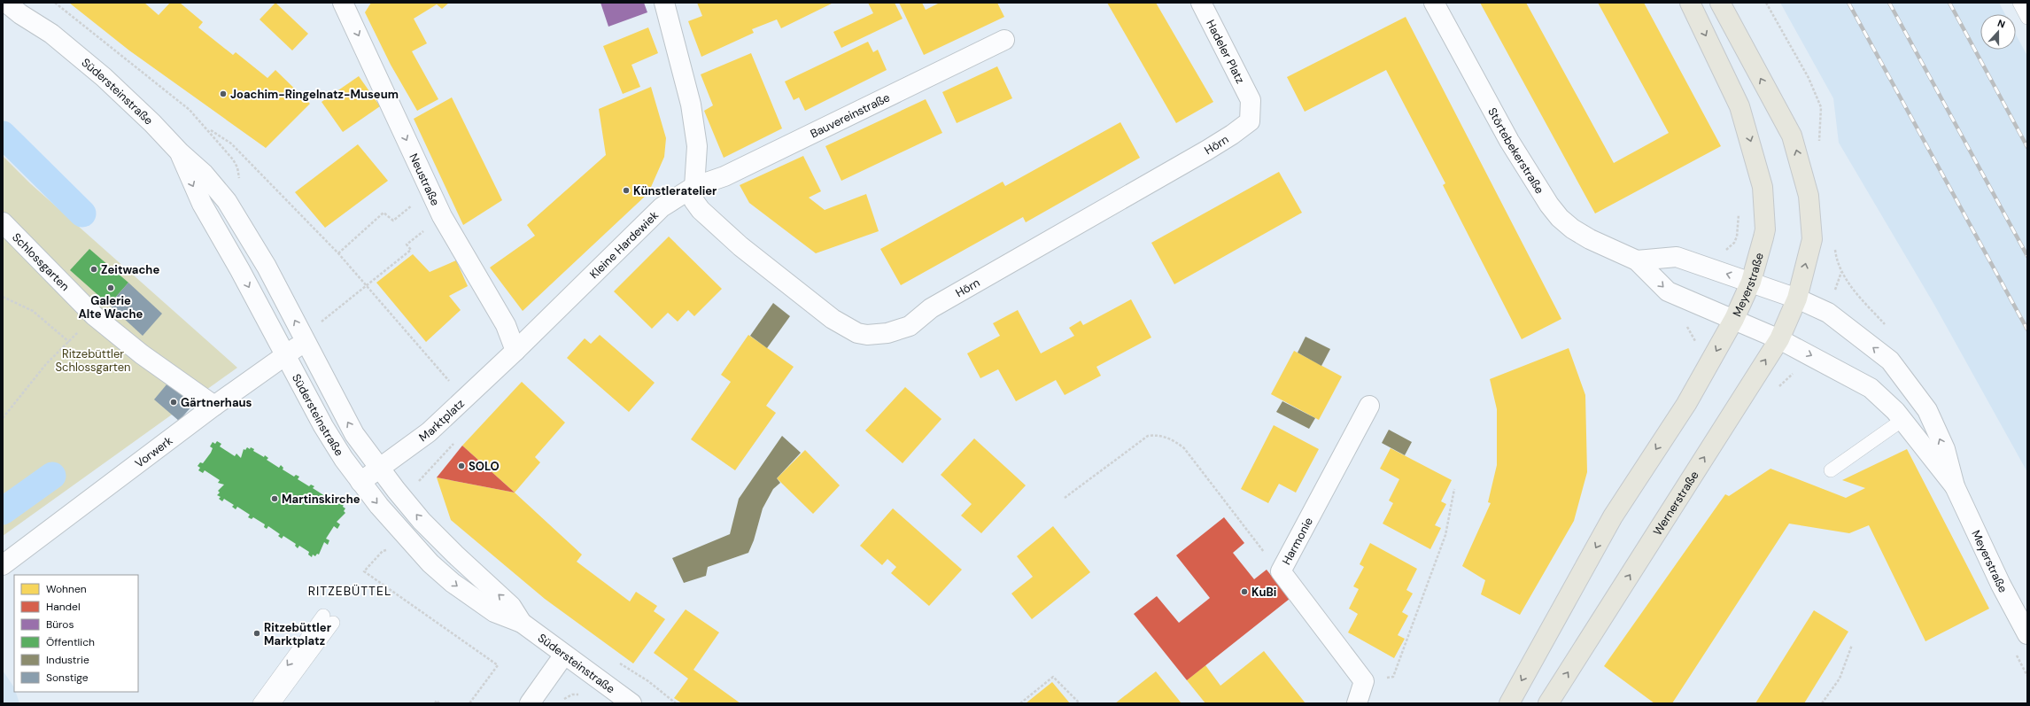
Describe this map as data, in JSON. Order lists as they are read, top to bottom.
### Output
{
  "streets": {
    "main road": ["Meyerstraße", "Wernerstraße"],
    "street": [
      "Hadeler Platz",
      "Südersteinstraße",
      "Bauvereinstraße",
      "Hörn",
      "Störtebekerstraße",
      "Neustraße",
      "Kleine Hardewiek",
      "Schlossgarten",
      "Marktplatz",
      "Vorwerk",
      "Harmonie"
    ]
  },
  "crossings": [
    ["Hadeler Platz", "Hörn"],
    ["Südersteinstraße", "Marktplatz"],
    ["Südersteinstraße", "Vorwerk"],
    ["Bauvereinstraße", "Hörn"],
    ["Bauvereinstraße", "Kleine Hardewiek"],
    ["Hörn", "Kleine Hardewiek"],
    ["Störtebekerstraße", "Meyerstraße"],
    ["Störtebekerstraße", "Wernerstraße"],
    ["Neustraße", "Kleine Hardewiek"],
    ["Neustraße", "Marktplatz"],
    ["Kleine Hardewiek", "Marktplatz"],
    ["Schlossgarten", "Vorwerk"],
    ["Meyerstraße", "Wernerstraße"]
  ],
  "one_way": ["Neustraße"],
  "districts": ["RITZEBÜTTEL"],
  "parks": ["Ritzebüttler Schlossgarten"],
  "places": [
    "Joachim-Ringelnatz-Museum",
    "Künstleratelier",
    "Zeitwache",
    "Galerie Alte Wache",
    "Gärtnerhaus",
    "SOLO",
    "Martinskirche",
    "KuBi",
    "Ritzebüttler Marktplatz"
  ],
  "legend": [
    "Wohnen",
    "Handel",
    "Büros",
    "Öffentlich",
    "Industrie",
    "Sonstige"
  ],
  "north": "top"
}
